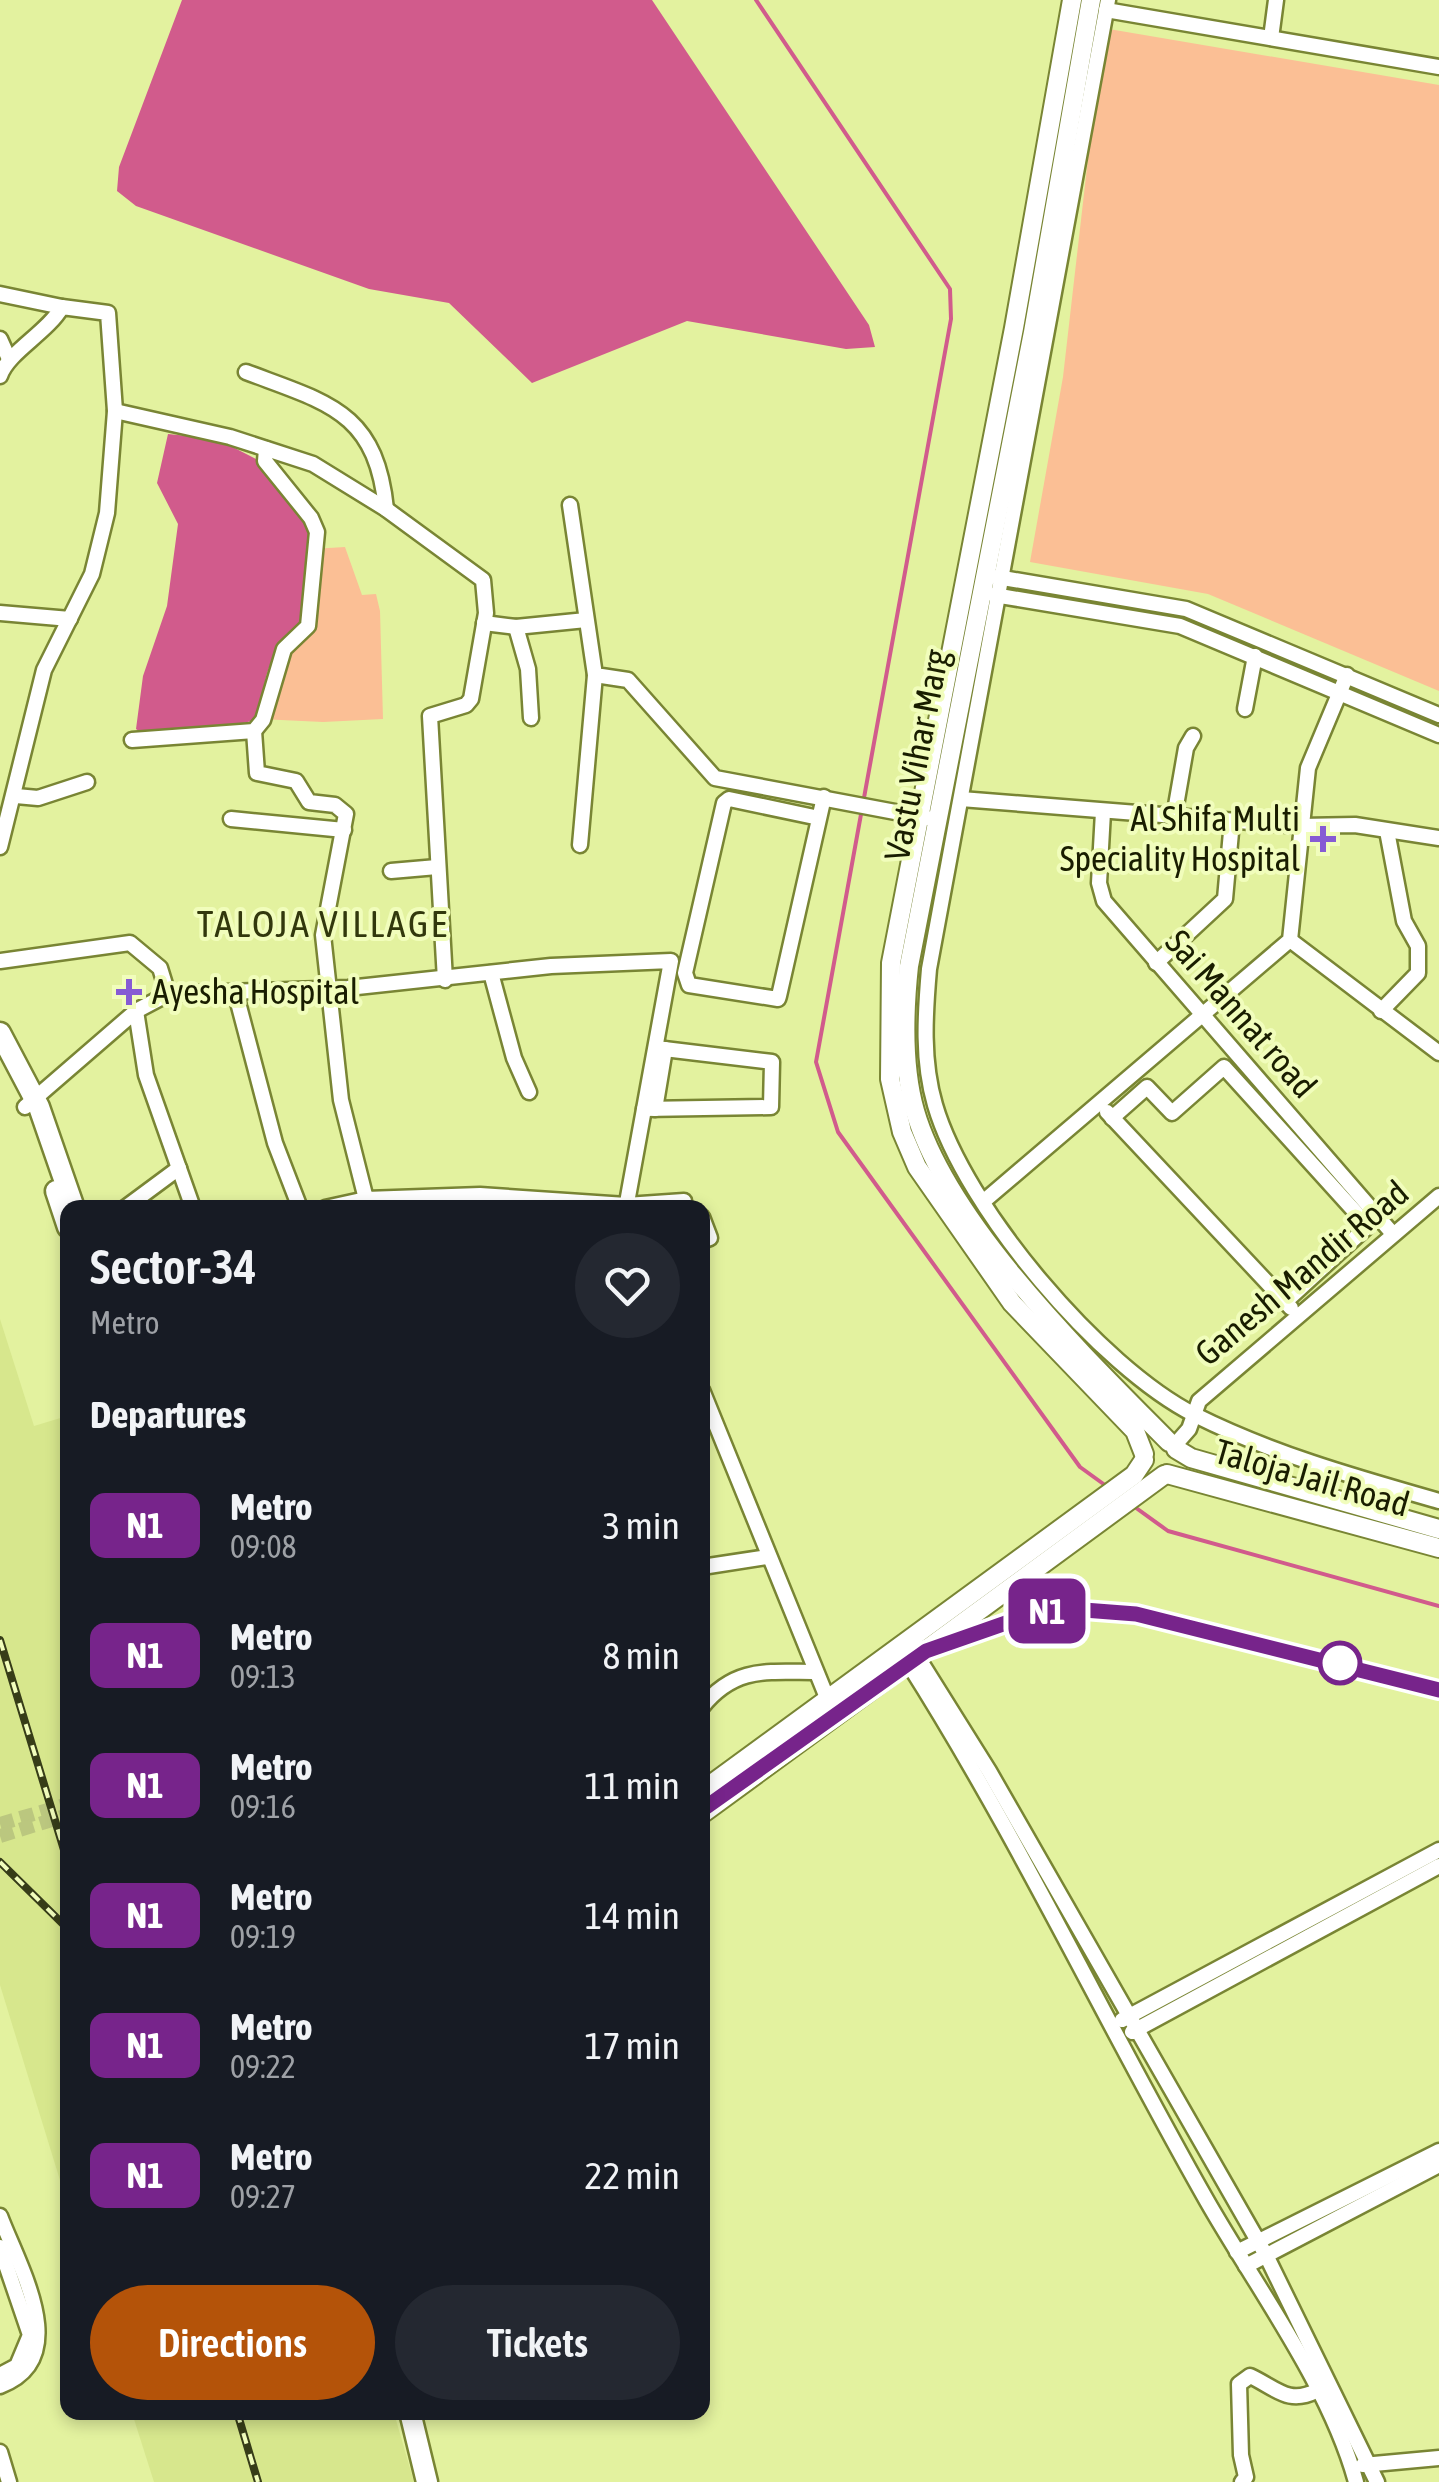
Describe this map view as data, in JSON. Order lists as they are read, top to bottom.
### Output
{
  "streets": {
    "main road": ["Vastu Vihar Marg", "Taloja Jail Road"],
    "street": ["Sai Mannat road", "Ganesh Mandir Road"]
  },
  "crossings": [
    ["Vastu Vihar Marg", "Ganesh Mandir Road"],
    ["Vastu Vihar Marg", "Taloja Jail Road"],
    ["Sai Mannat road", "Ganesh Mandir Road"],
    ["Ganesh Mandir Road", "Taloja Jail Road"]
  ],
  "districts": ["TALOJA VILLAGE"],
  "places": {
    "health": ["Al Shifa Multi Speciality Hospital", "Ayesha Hospital"]
  },
  "lines": ["metro line N1"],
  "page": {
    "on_map": "N1",
    "heading": [
      ["Sector-34", "Metro"],
      "Departures"
    ],
    "list": [
      {
        "mark": "N1",
        "name": "Metro",
        "note": "09:08",
        "value": "3 min"
      },
      {
        "mark": "N1",
        "name": "Metro",
        "note": "09:13",
        "value": "8 min"
      },
      {
        "mark": "N1",
        "name": "Metro",
        "note": "09:16",
        "value": "11 min"
      },
      {
        "mark": "N1",
        "name": "Metro",
        "note": "09:19",
        "value": "14 min"
      },
      {
        "mark": "N1",
        "name": "Metro",
        "note": "09:22",
        "value": "17 min"
      },
      {
        "mark": "N1",
        "name": "Metro",
        "note": "09:27",
        "value": "22 min"
      }
    ],
    "buttons": ["Directions", "Tickets"]
  }
}
